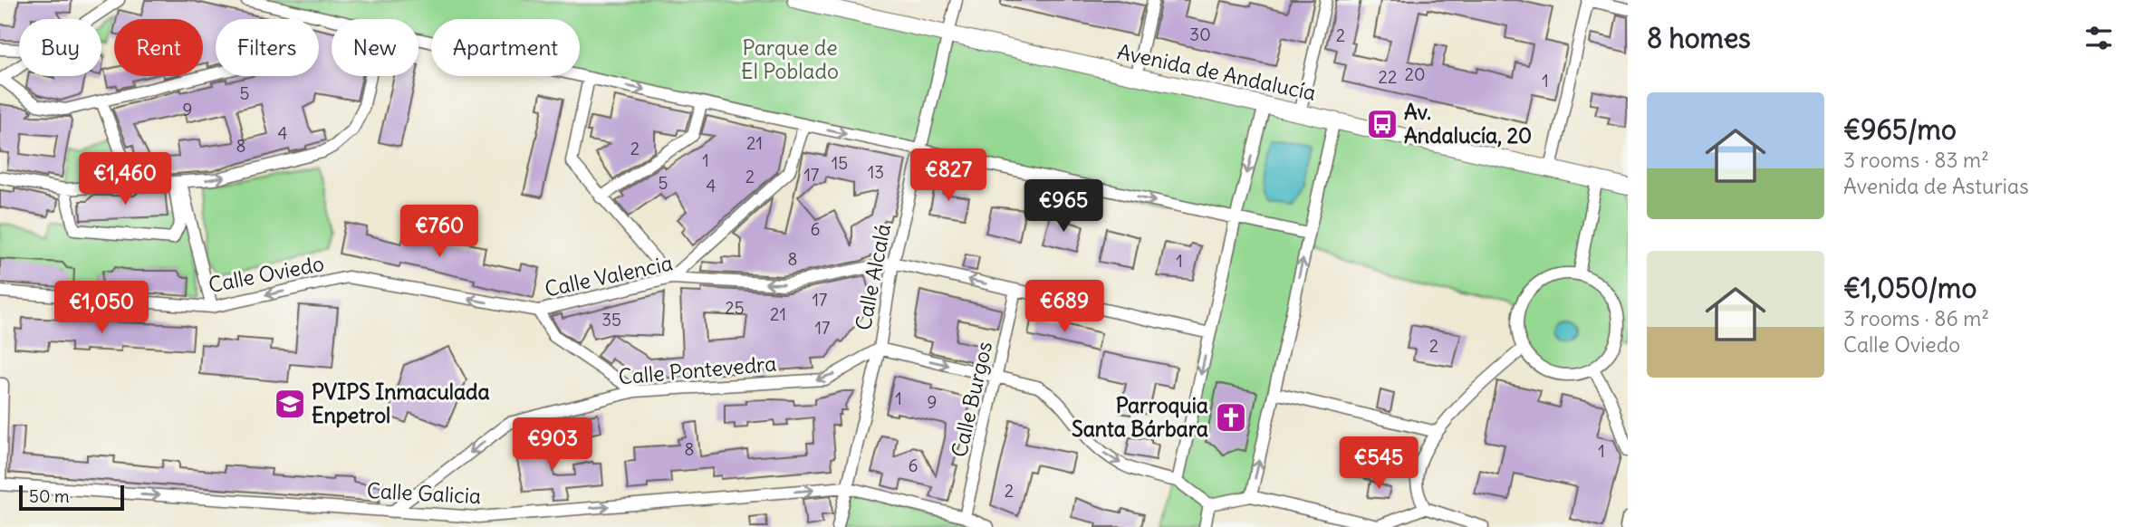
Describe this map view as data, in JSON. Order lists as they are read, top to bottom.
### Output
{
  "streets": {
    "street": [
      "Avenida de Andalucía",
      "Calle Oviedo",
      "Calle Valencia",
      "Calle Alcalá",
      "Calle Pontevedra",
      "Calle Burgos",
      "Calle Galicia"
    ]
  },
  "crossings": [
    ["Avenida de Andalucía", "Calle Alcalá"],
    ["Calle Oviedo", "Calle Valencia"],
    ["Calle Valencia", "Calle Alcalá"],
    ["Calle Valencia", "Calle Burgos"],
    ["Calle Alcalá", "Calle Pontevedra"],
    ["Calle Alcalá", "Calle Galicia"],
    ["Calle Pontevedra", "Calle Galicia"],
    ["Calle Burgos", "Calle Galicia"]
  ],
  "one_way": ["Calle Oviedo", "Calle Pontevedra", "Calle Galicia"],
  "parks": ["Parque de El Poblado"],
  "places": {
    "bus stop": ["Av. Andalucía, 20"],
    "school or university": ["PVIPS Inmaculada Enpetrol"],
    "church": ["Parroquia Santa Bárbara"]
  },
  "house_numbers": [
    "30",
    "2",
    "20",
    "22",
    "1",
    "5",
    "9",
    "4",
    "21",
    "8",
    "2",
    "1",
    "15",
    "13",
    "17",
    "2",
    "5",
    "4",
    "6",
    "8",
    "1",
    "17",
    "25",
    "21",
    "35",
    "17",
    "2",
    "1",
    "9",
    "8",
    "1",
    "6",
    "2"
  ],
  "scale_bar": "50 m",
  "page": {
    "heading": "8 homes",
    "chip": [
      "Buy",
      "Rent",
      "Filters",
      "New",
      "Apartment"
    ],
    "list": [
      {
        "name": "€965/mo",
        "note": "3 rooms · 83 m² · Avenida de Asturias"
      },
      {
        "name": "€1,050/mo",
        "note": "3 rooms · 86 m² · Calle Oviedo"
      }
    ],
    "price": [
      "€827",
      "€1,460",
      "€965",
      "€760",
      "€689",
      "€1,050",
      "€903",
      "€545"
    ],
    "scale": "50 m"
  }
}
